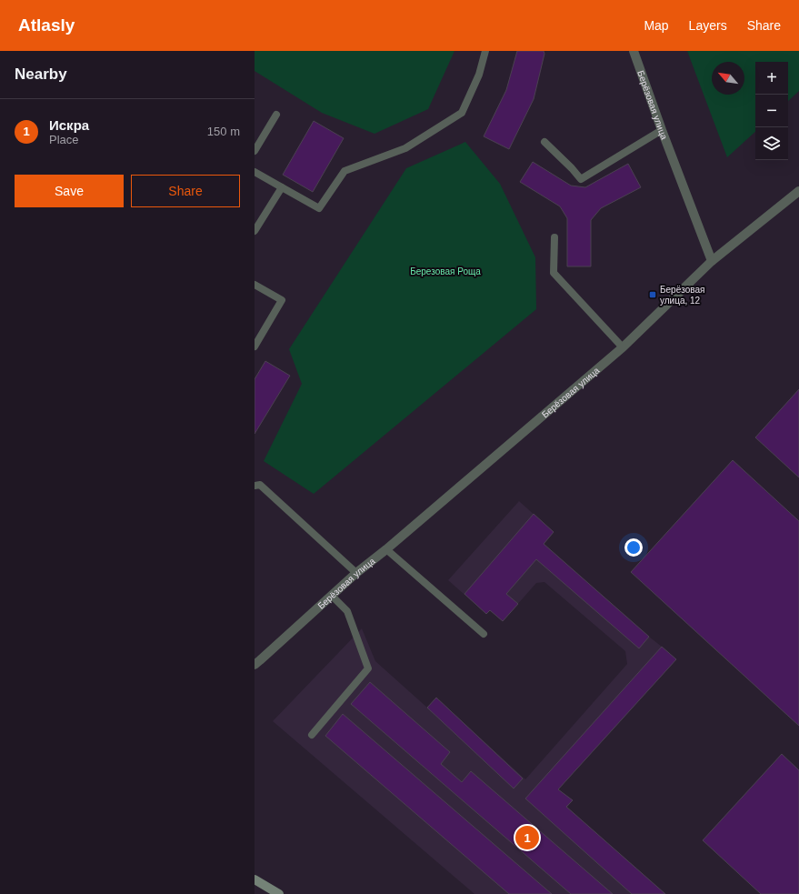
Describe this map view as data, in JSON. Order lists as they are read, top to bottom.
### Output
{
  "streets": {
    "street": ["Берёзовая улица"]
  },
  "parks": ["Березовая Роща"],
  "places": {
    "transit": ["Берёзовая улица, 12"]
  },
  "north": "top left",
  "page": {
    "header": "Atlasly",
    "nav": ["Map", "Layers", "Share"],
    "heading": "Nearby",
    "map_buttons": ["+", "−"],
    "list": [
      {
        "mark": "1",
        "name": "Искра",
        "note": "Place",
        "value": "150 m"
      }
    ],
    "buttons": ["Save", "Share"],
    "pins": "1"
  }
}
